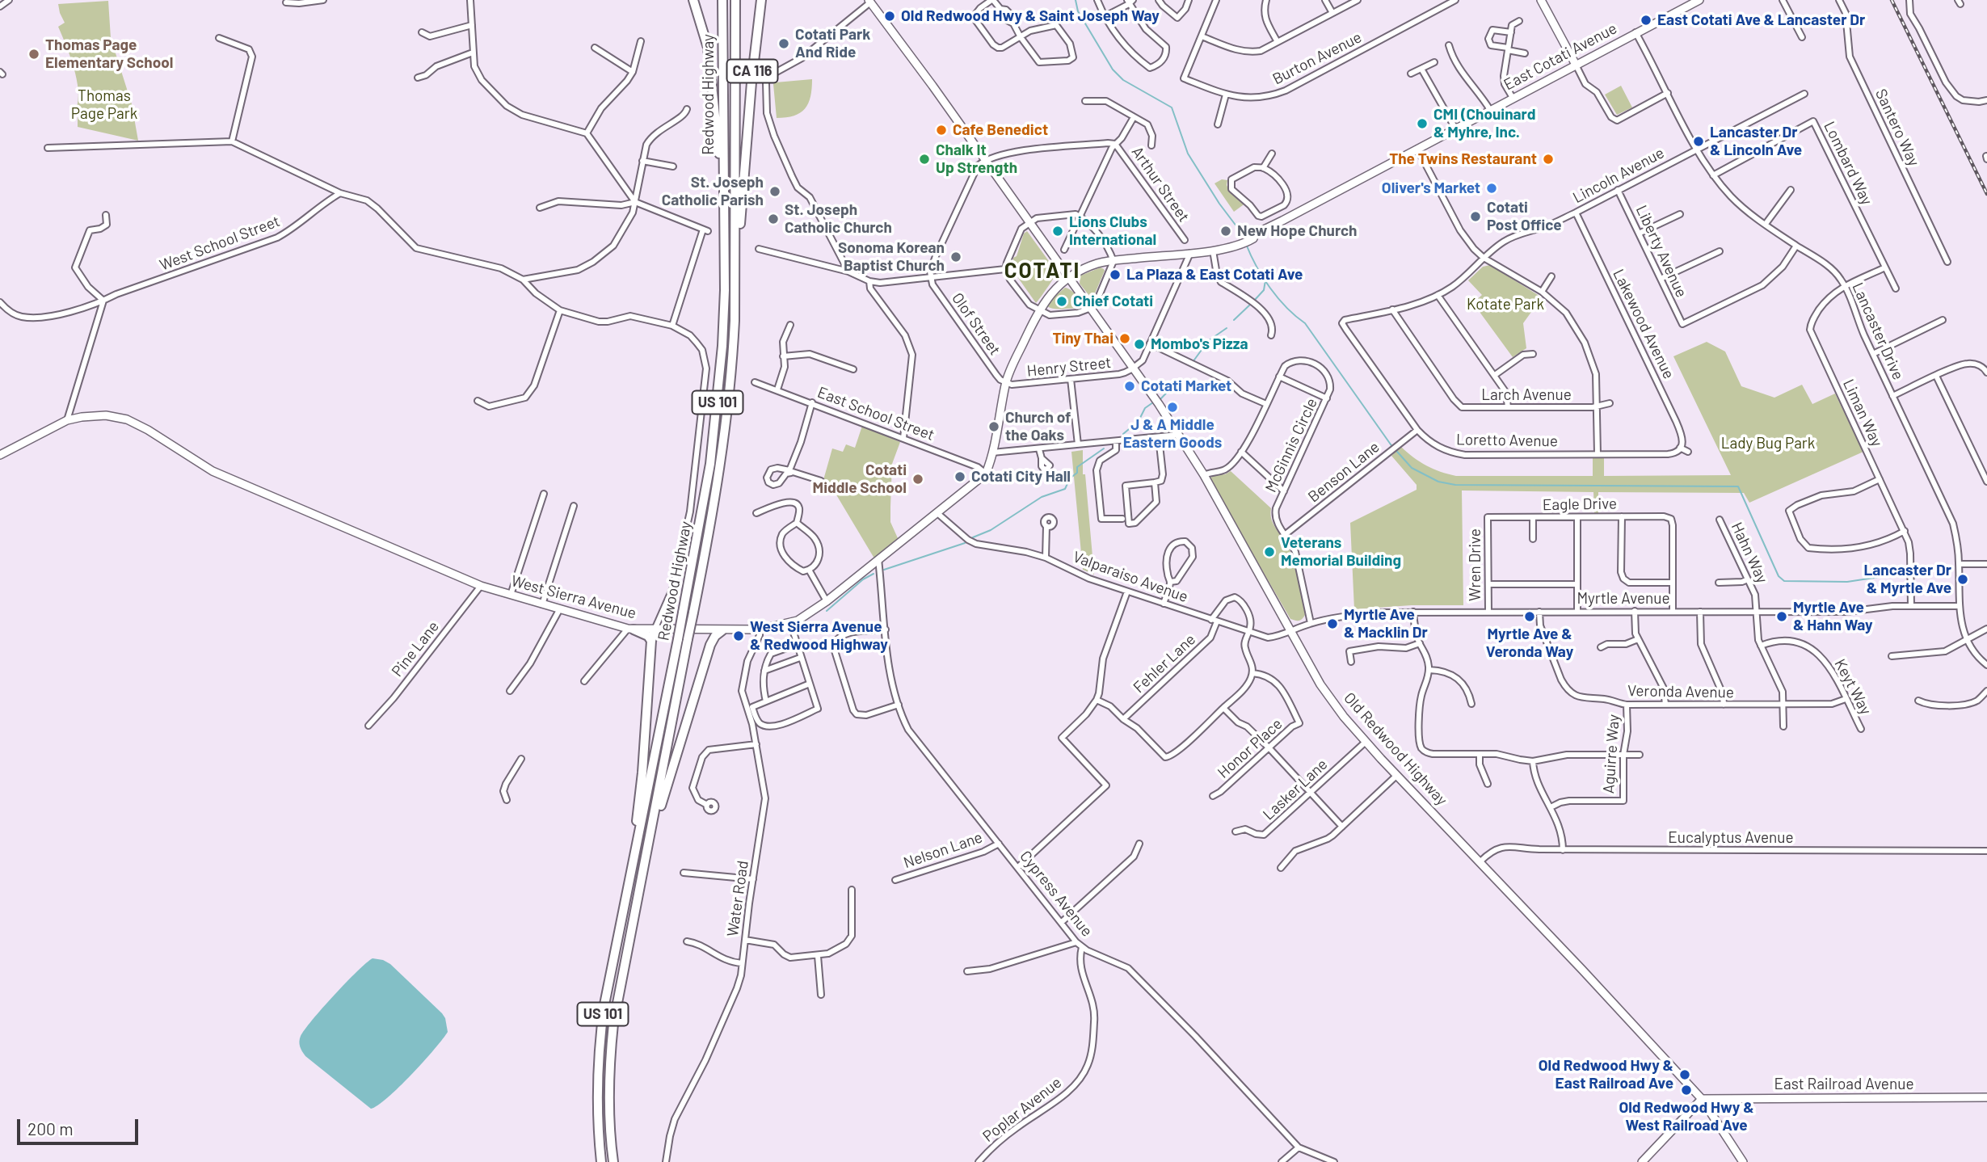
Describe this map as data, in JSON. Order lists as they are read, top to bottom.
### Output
{
  "streets": {
    "highway": ["CA 116", "Redwood Highway", "US 101"],
    "main road": [
      "East Cotati Avenue",
      "West Sierra Avenue",
      "Old Redwood Highway",
      "East Railroad Avenue"
    ],
    "street": [
      "Burton Avenue",
      "Santero Way",
      "Lombard Way",
      "Lincoln Avenue",
      "Arthur Street",
      "West School Street",
      "Liberty Avenue",
      "Olof Street",
      "Lakewood Avenue",
      "Lancaster Drive",
      "Henry Street",
      "Larch Avenue",
      "Liman Way",
      "East School Street",
      "Loretto Avenue",
      "McGinnis Circle",
      "Benson Lane",
      "Eagle Drive",
      "Hahn Way",
      "Wren Drive",
      "Valparaiso Avenue",
      "Myrtle Avenue",
      "Pine Lane",
      "Fehler Lane",
      "Keyt Way",
      "Veronda Avenue",
      "Honor Place",
      "Aguirre Way",
      "Lasker Lane",
      "Eucalyptus Avenue",
      "Nelson Lane",
      "Cypress Avenue",
      "Water Road",
      "Poplar Avenue"
    ]
  },
  "crossings": [
    ["East Cotati Avenue", "Lancaster Drive"],
    ["East Cotati Avenue", "Old Redwood Highway"],
    ["CA 116", "Redwood Highway"],
    ["Lombard Way", "Lancaster Drive"],
    ["Lombard Way", "Liman Way"],
    ["Lincoln Avenue", "Liberty Avenue"],
    ["Lincoln Avenue", "Lakewood Avenue"],
    ["Lincoln Avenue", "Lancaster Drive"],
    ["Lincoln Avenue", "Larch Avenue"],
    ["Lincoln Avenue", "Loretto Avenue"],
    ["Liberty Avenue", "Lancaster Drive"],
    ["Olof Street", "Henry Street"],
    ["Lancaster Drive", "Liman Way"],
    ["Lancaster Drive", "Myrtle Avenue"],
    ["Henry Street", "Old Redwood Highway"],
    ["Liman Way", "Myrtle Avenue"],
    ["East School Street", "West Sierra Avenue"],
    ["Loretto Avenue", "Benson Lane"],
    ["McGinnis Circle", "Benson Lane"],
    ["McGinnis Circle", "Old Redwood Highway"],
    ["Eagle Drive", "Wren Drive"],
    ["Hahn Way", "Myrtle Avenue"],
    ["Hahn Way", "Keyt Way"],
    ["Hahn Way", "Veronda Avenue"],
    ["Wren Drive", "Myrtle Avenue"],
    ["Valparaiso Avenue", "West Sierra Avenue"],
    ["Valparaiso Avenue", "Myrtle Avenue"],
    ["Valparaiso Avenue", "Fehler Lane"],
    ["Valparaiso Avenue", "Old Redwood Highway"],
    ["West Sierra Avenue", "Pine Lane"],
    ["West Sierra Avenue", "Cypress Avenue"],
    ["West Sierra Avenue", "Water Road"],
    ["Myrtle Avenue", "Veronda Avenue"],
    ["Myrtle Avenue", "Old Redwood Highway"],
    ["Keyt Way", "Veronda Avenue"],
    ["Veronda Avenue", "Aguirre Way"],
    ["Old Redwood Highway", "Lasker Lane"],
    ["Old Redwood Highway", "Eucalyptus Avenue"],
    ["Old Redwood Highway", "East Railroad Avenue"],
    ["Nelson Lane", "Cypress Avenue"],
    ["Cypress Avenue", "Poplar Avenue"]
  ],
  "districts": ["COTATI"],
  "parks": ["Thomas Page Park", "Kotate Park", "Lady Bug Park"],
  "places": [
    "Old Redwood Hwy & Saint Joseph Way",
    "East Cotati Ave & Lancaster Dr",
    "Cotati Park And Ride",
    "Thomas Page Elementary School",
    "CMI (Chouinard & Myhre, Inc.",
    "Cafe Benedict",
    "Lancaster Dr & Lincoln Ave",
    "Chalk It Up Strength",
    "The Twins Restaurant",
    "Oliver's Market",
    "St. Joseph Catholic Parish",
    "Cotati Post Office",
    "St. Joseph Catholic Church",
    "Lions Clubs International",
    "New Hope Church",
    "Sonoma Korean Baptist Church",
    "La Plaza & East Cotati Ave",
    "Chief Cotati",
    "Tiny Thai",
    "Mombo's Pizza",
    "Cotati Market",
    "J & A Middle Eastern Goods",
    "Church of the Oaks",
    "Cotati City Hall",
    "Cotati Middle School",
    "Veterans Memorial Building",
    "Lancaster Dr & Myrtle Ave",
    "Myrtle Ave & Veronda Way",
    "Myrtle Ave & Hahn Way",
    "Myrtle Ave & Macklin Dr",
    "West Sierra Avenue & Redwood Highway",
    "Old Redwood Hwy & East Railroad Ave",
    "Old Redwood Hwy & West Railroad Ave"
  ],
  "scale_bar": "200 m"
}
